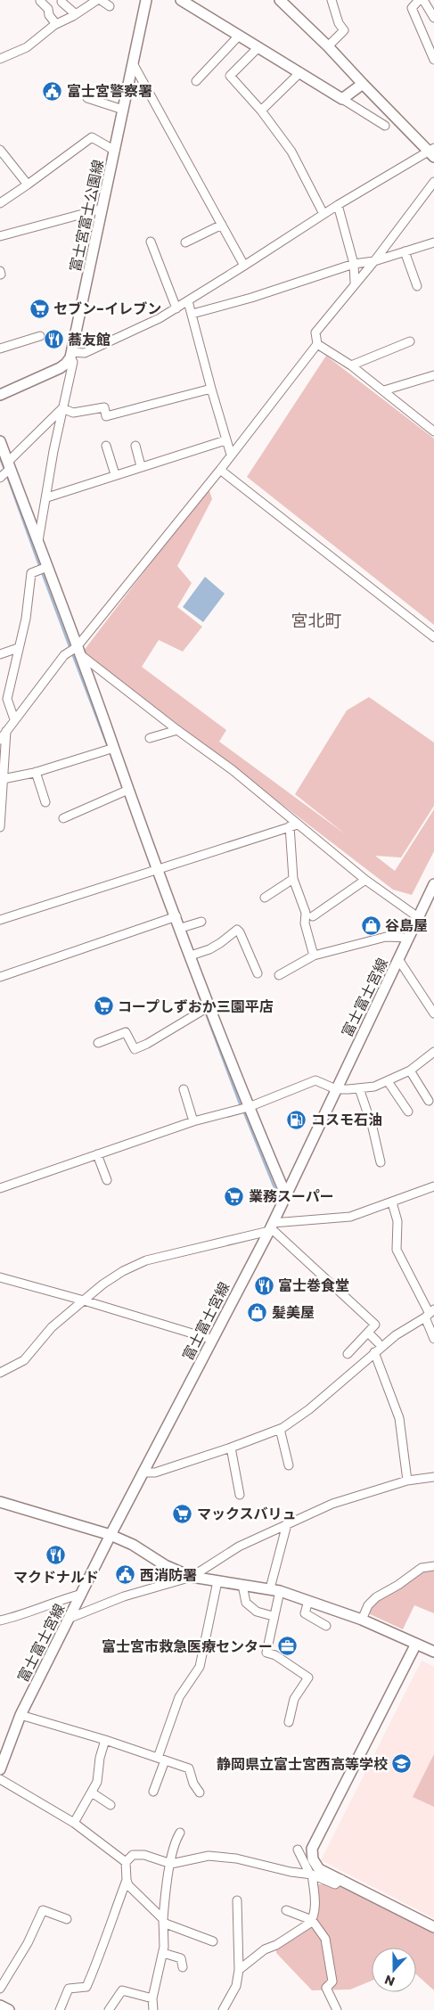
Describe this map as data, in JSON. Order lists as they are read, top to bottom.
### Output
{
  "streets": {
    "street": ["富士宮富士公園線", "富士富士宮線"]
  },
  "districts": ["宮北町"],
  "places": {
    "public building": ["富士宮警察署", "西消防署"],
    "supermarket": [
      "セブン-イレブン",
      "コープしずおか三園平店",
      "業務スーパー",
      "マックスバリュ"
    ],
    "restaurant": ["蕎友館", "富士巻食堂", "マクドナルド"],
    "shop": ["谷島屋", "髪美屋"],
    "fuel station": ["コスモ石油"],
    "office": ["富士宮市救急医療センター"],
    "school or university": ["静岡県立富士宮西高等学校"]
  },
  "north": "bottom"
}
